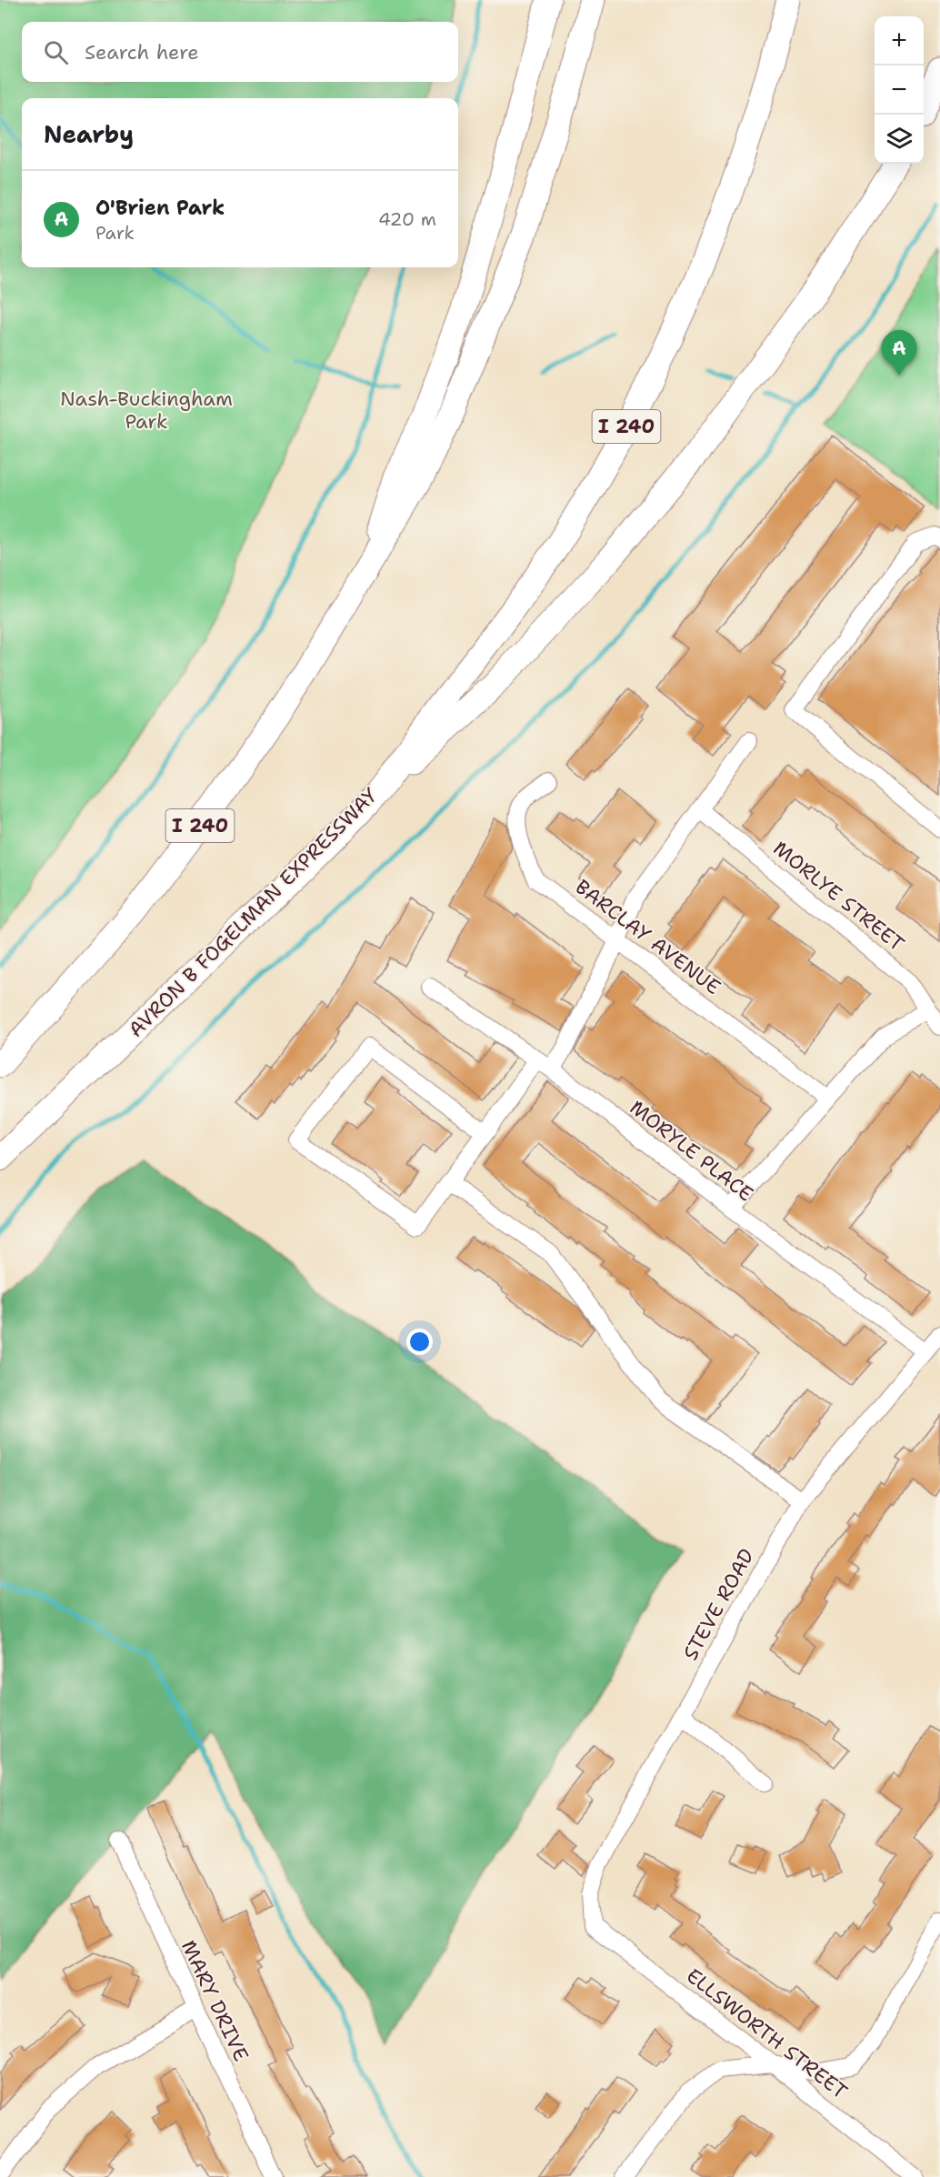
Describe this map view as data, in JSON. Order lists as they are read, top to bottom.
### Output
{
  "streets": {
    "highway": ["I 240", "AVRON B FOGELMAN EXPRESSWAY"],
    "street": [
      "MORLYE STREET",
      "BARCLAY AVENUE",
      "MORYLE PLACE",
      "STEVE ROAD",
      "MARY DRIVE",
      "ELLSWORTH STREET"
    ]
  },
  "crossings": [
    ["MORYLE PLACE", "STEVE ROAD"],
    ["STEVE ROAD", "ELLSWORTH STREET"]
  ],
  "parks": ["Nash-Buckingham Park"],
  "page": {
    "map_buttons": ["+", "−"],
    "search": "Search here",
    "heading": "Nearby",
    "list": [
      {
        "mark": "A",
        "name": "O'Brien Park",
        "note": "Park",
        "value": "420 m"
      }
    ],
    "pins": "A"
  }
}
